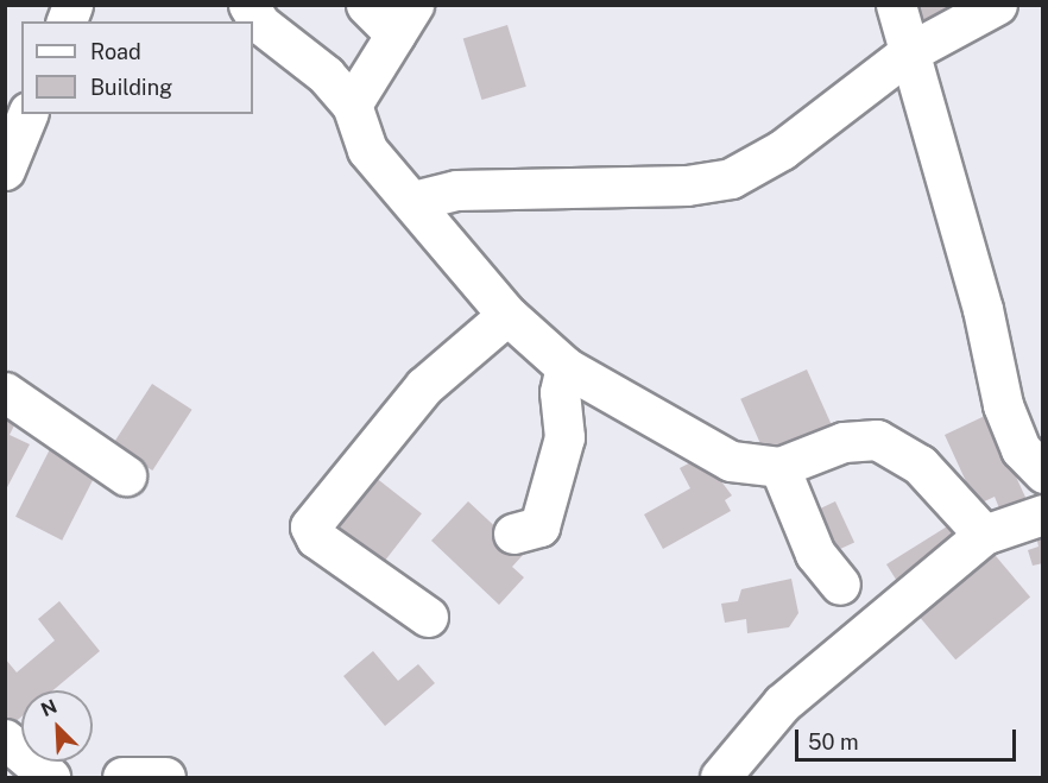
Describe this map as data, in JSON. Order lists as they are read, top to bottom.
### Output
{
  "legend": ["Road", "Building"],
  "scale_bar": "50 m",
  "north": "top left"
}
